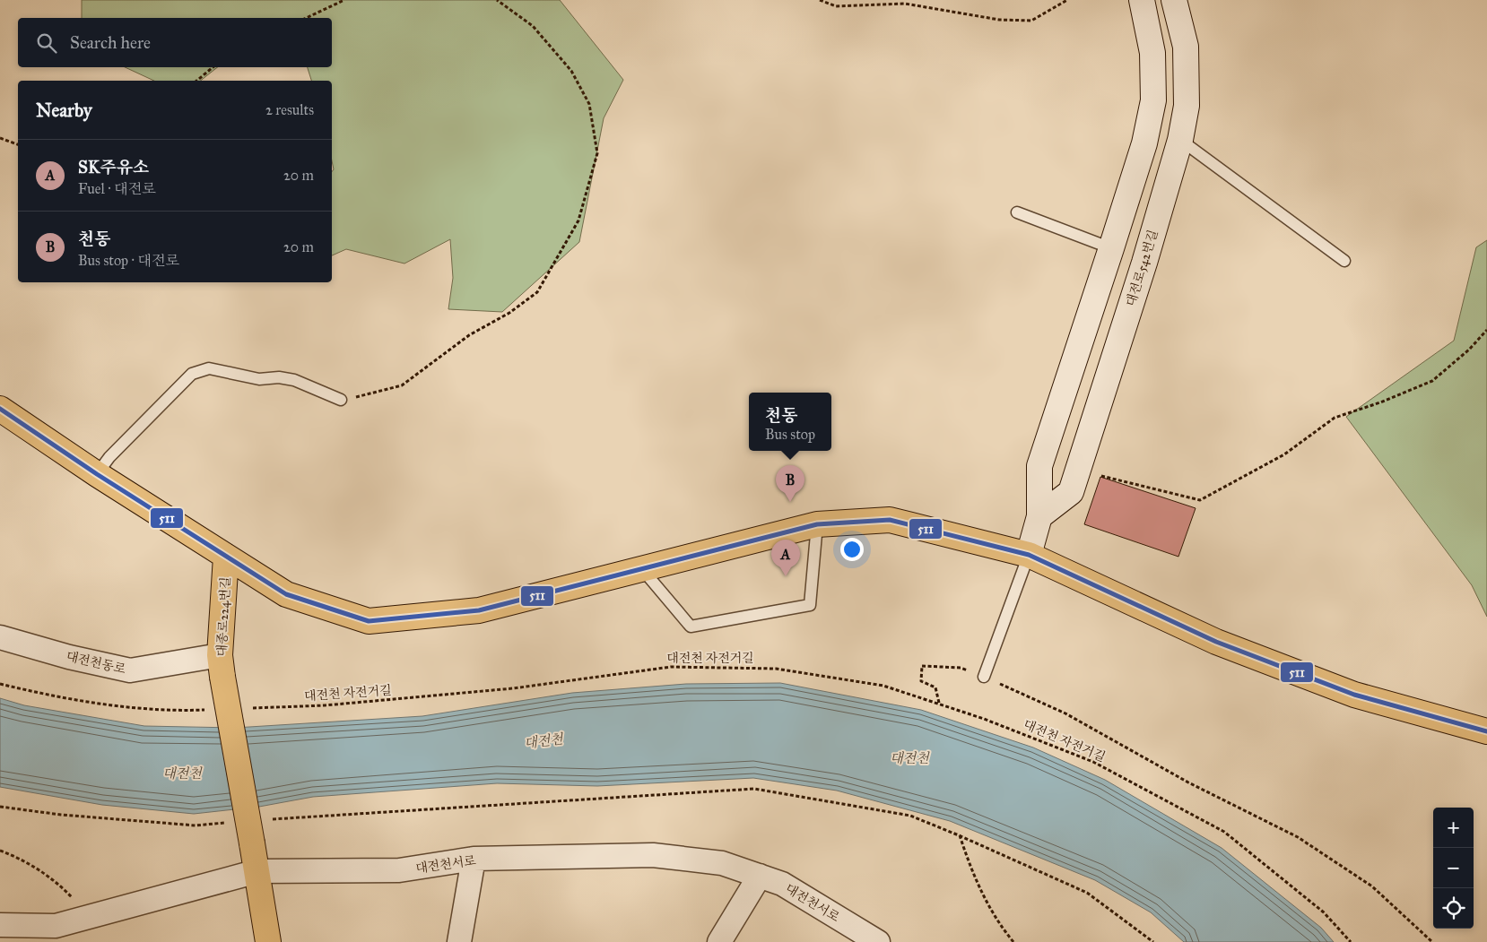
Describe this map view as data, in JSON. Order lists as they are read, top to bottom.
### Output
{
  "streets": {
    "main road": ["대전로542번길", "대종로224번길"],
    "street": ["대전천동로", "대전천서로"],
    "path": ["대전천 자전거길"]
  },
  "crossings": [
    ["대종로224번길", "대전천동로"],
    ["대종로224번길", "대전천서로"]
  ],
  "water": ["대전천"],
  "lines": ["transit line 511"],
  "page": {
    "search": "Search here",
    "heading": ["Nearby", "2 results"],
    "list": [
      {
        "mark": "A",
        "name": "SK주유소",
        "note": "Fuel · 대전로",
        "value": "20 m"
      },
      {
        "mark": "B",
        "name": "천동",
        "note": "Bus stop · 대전로",
        "value": "20 m"
      }
    ],
    "popup": ["천동", "Bus stop"],
    "pins": ["B", "A"],
    "map_buttons": ["+", "−"]
  }
}
